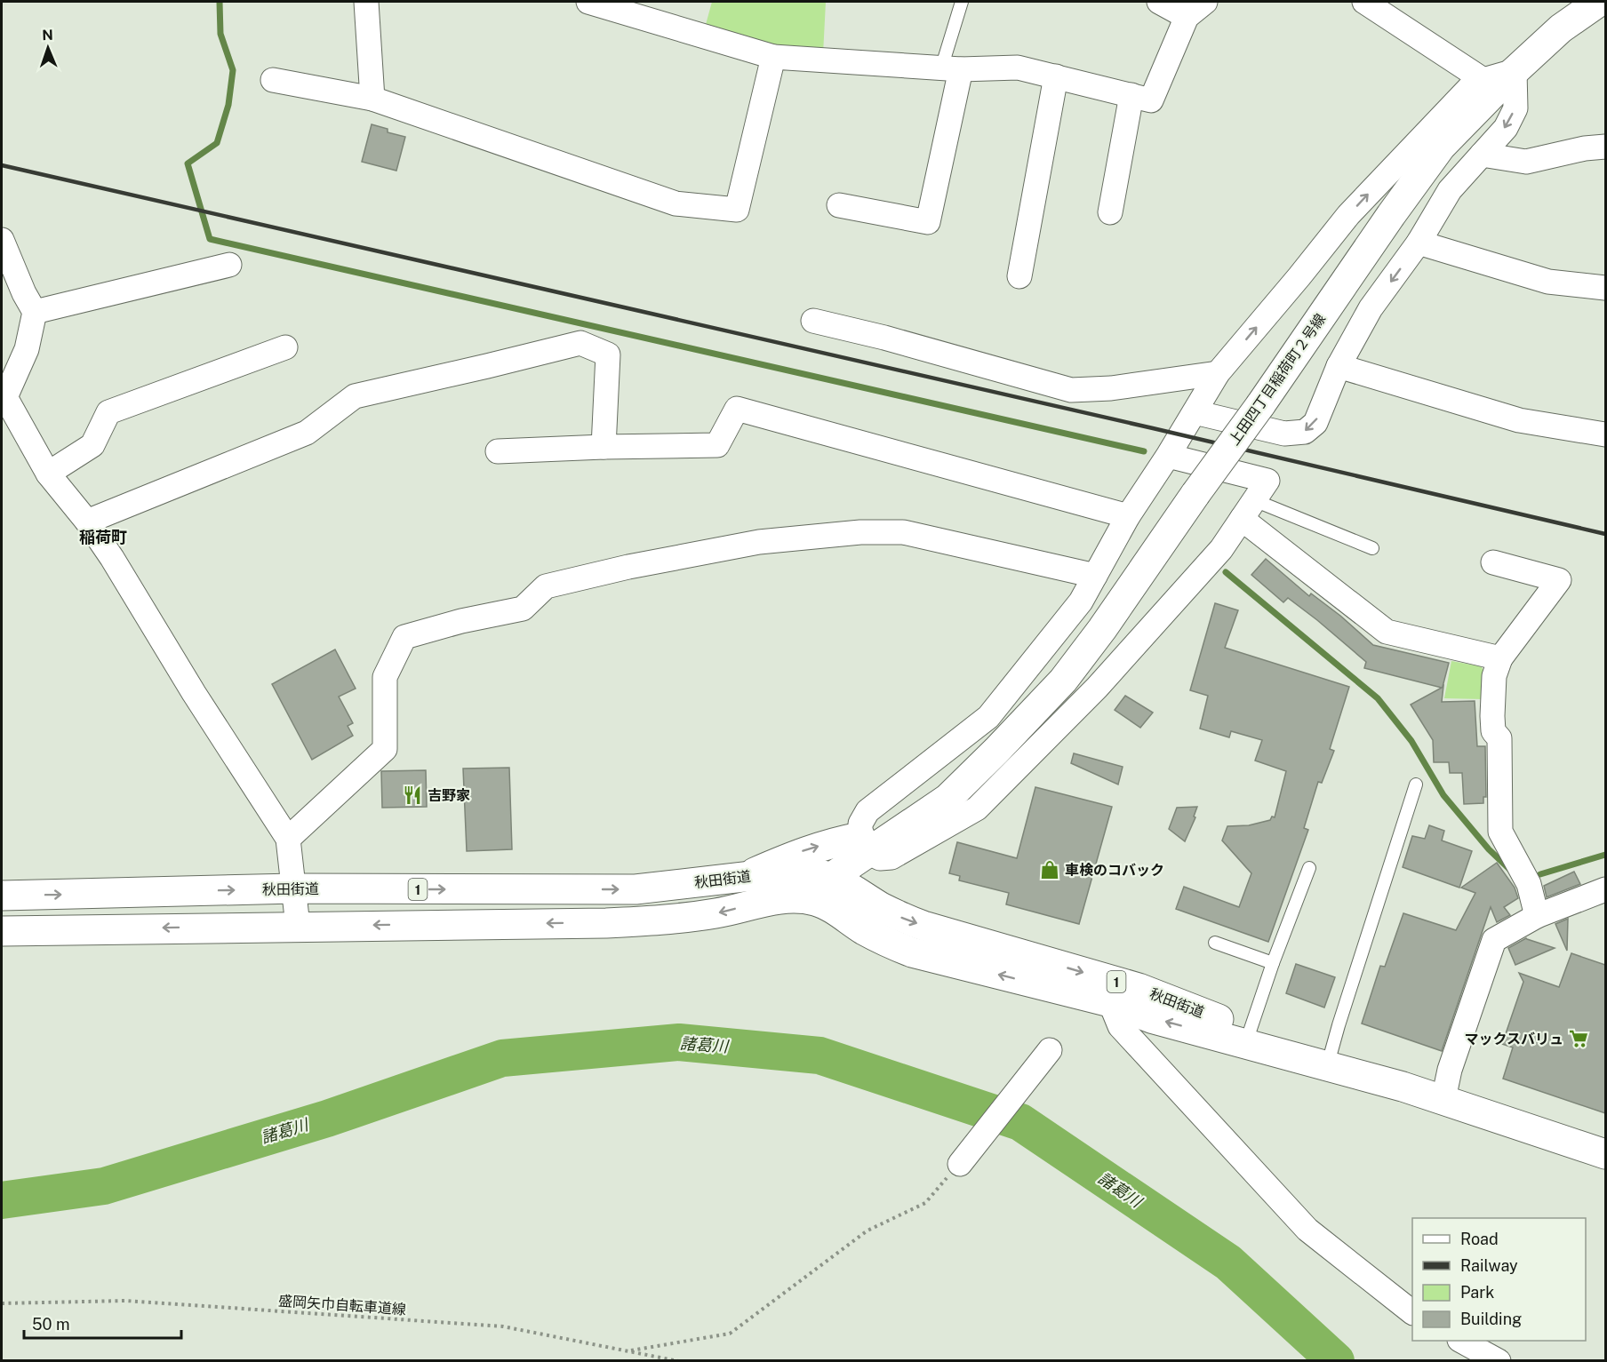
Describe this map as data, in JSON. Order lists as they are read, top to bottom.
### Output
{
  "streets": {
    "main road": ["上田四丁目稲荷町２号線", "秋田街道", "1"],
    "path": ["盛岡矢巾自転車道線"]
  },
  "districts": ["稲荷町"],
  "water": ["諸葛川"],
  "places": {
    "restaurant": ["吉野家"],
    "shop": ["車検のコバック"],
    "supermarket": ["マックスバリュ"]
  },
  "legend": [
    "Road",
    "Railway",
    "Park",
    "Building"
  ],
  "scale_bar": "50 m",
  "north": "top"
}
